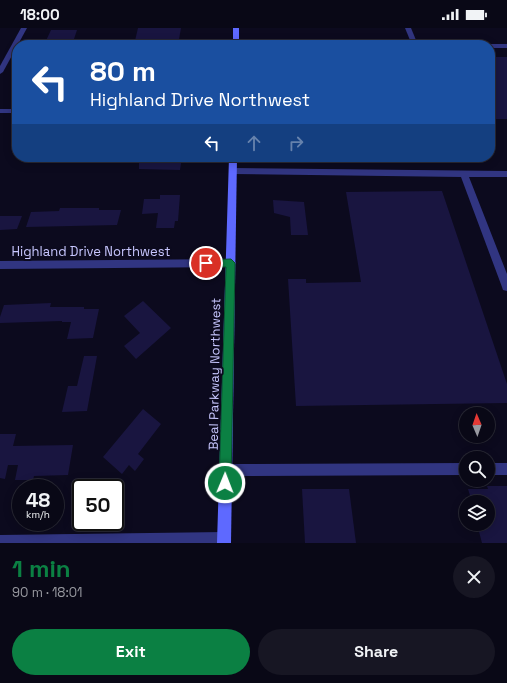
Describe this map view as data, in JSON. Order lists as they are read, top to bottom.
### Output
{
  "streets": {
    "main road": ["Beal Parkway Northwest"],
    "street": ["Highland Drive Northwest"]
  },
  "crossings": [
    ["Highland Drive Northwest", "Beal Parkway Northwest"]
  ],
  "north": "top",
  "page": {
    "status": "18:00",
    "turn": ["80 m", "Highland Drive Northwest"],
    "speed": "48 km/h",
    "limit": "50",
    "heading": ["1 min", "90 m · 18:01"],
    "buttons": ["Exit", "Share"]
  }
}
